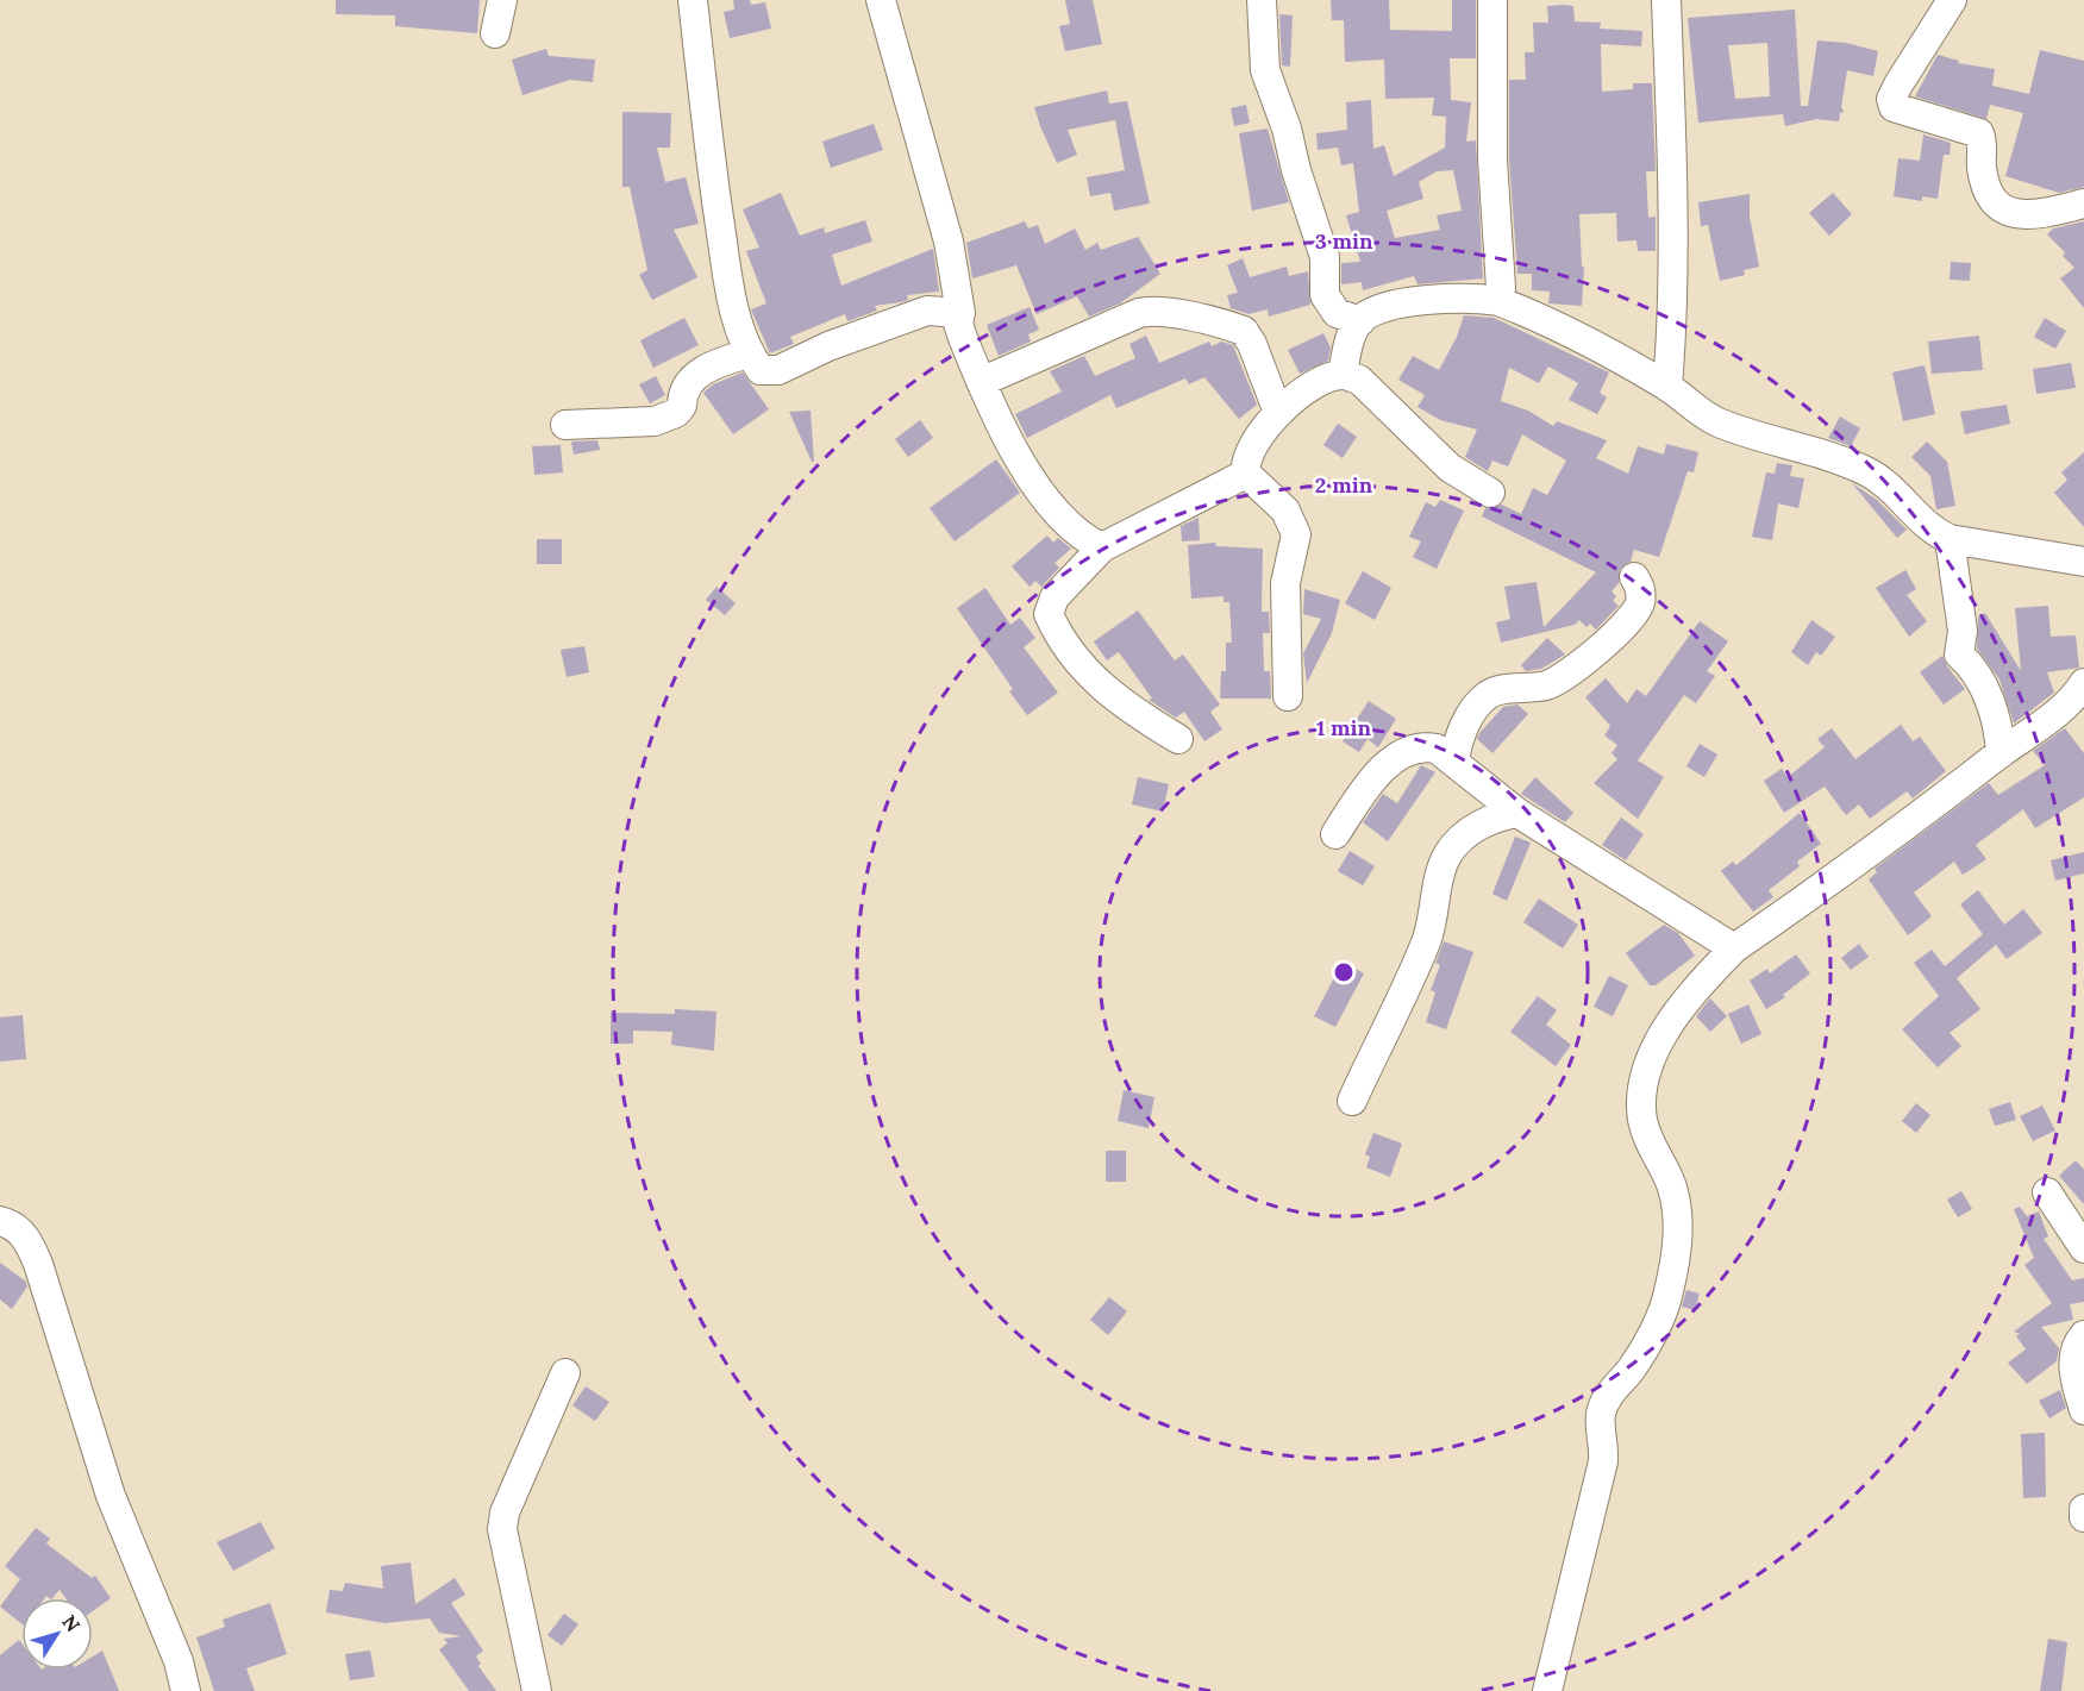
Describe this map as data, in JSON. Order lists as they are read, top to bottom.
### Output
{
  "north": "top right",
  "rings": ["3 min", "2 min", "1 min"]
}
